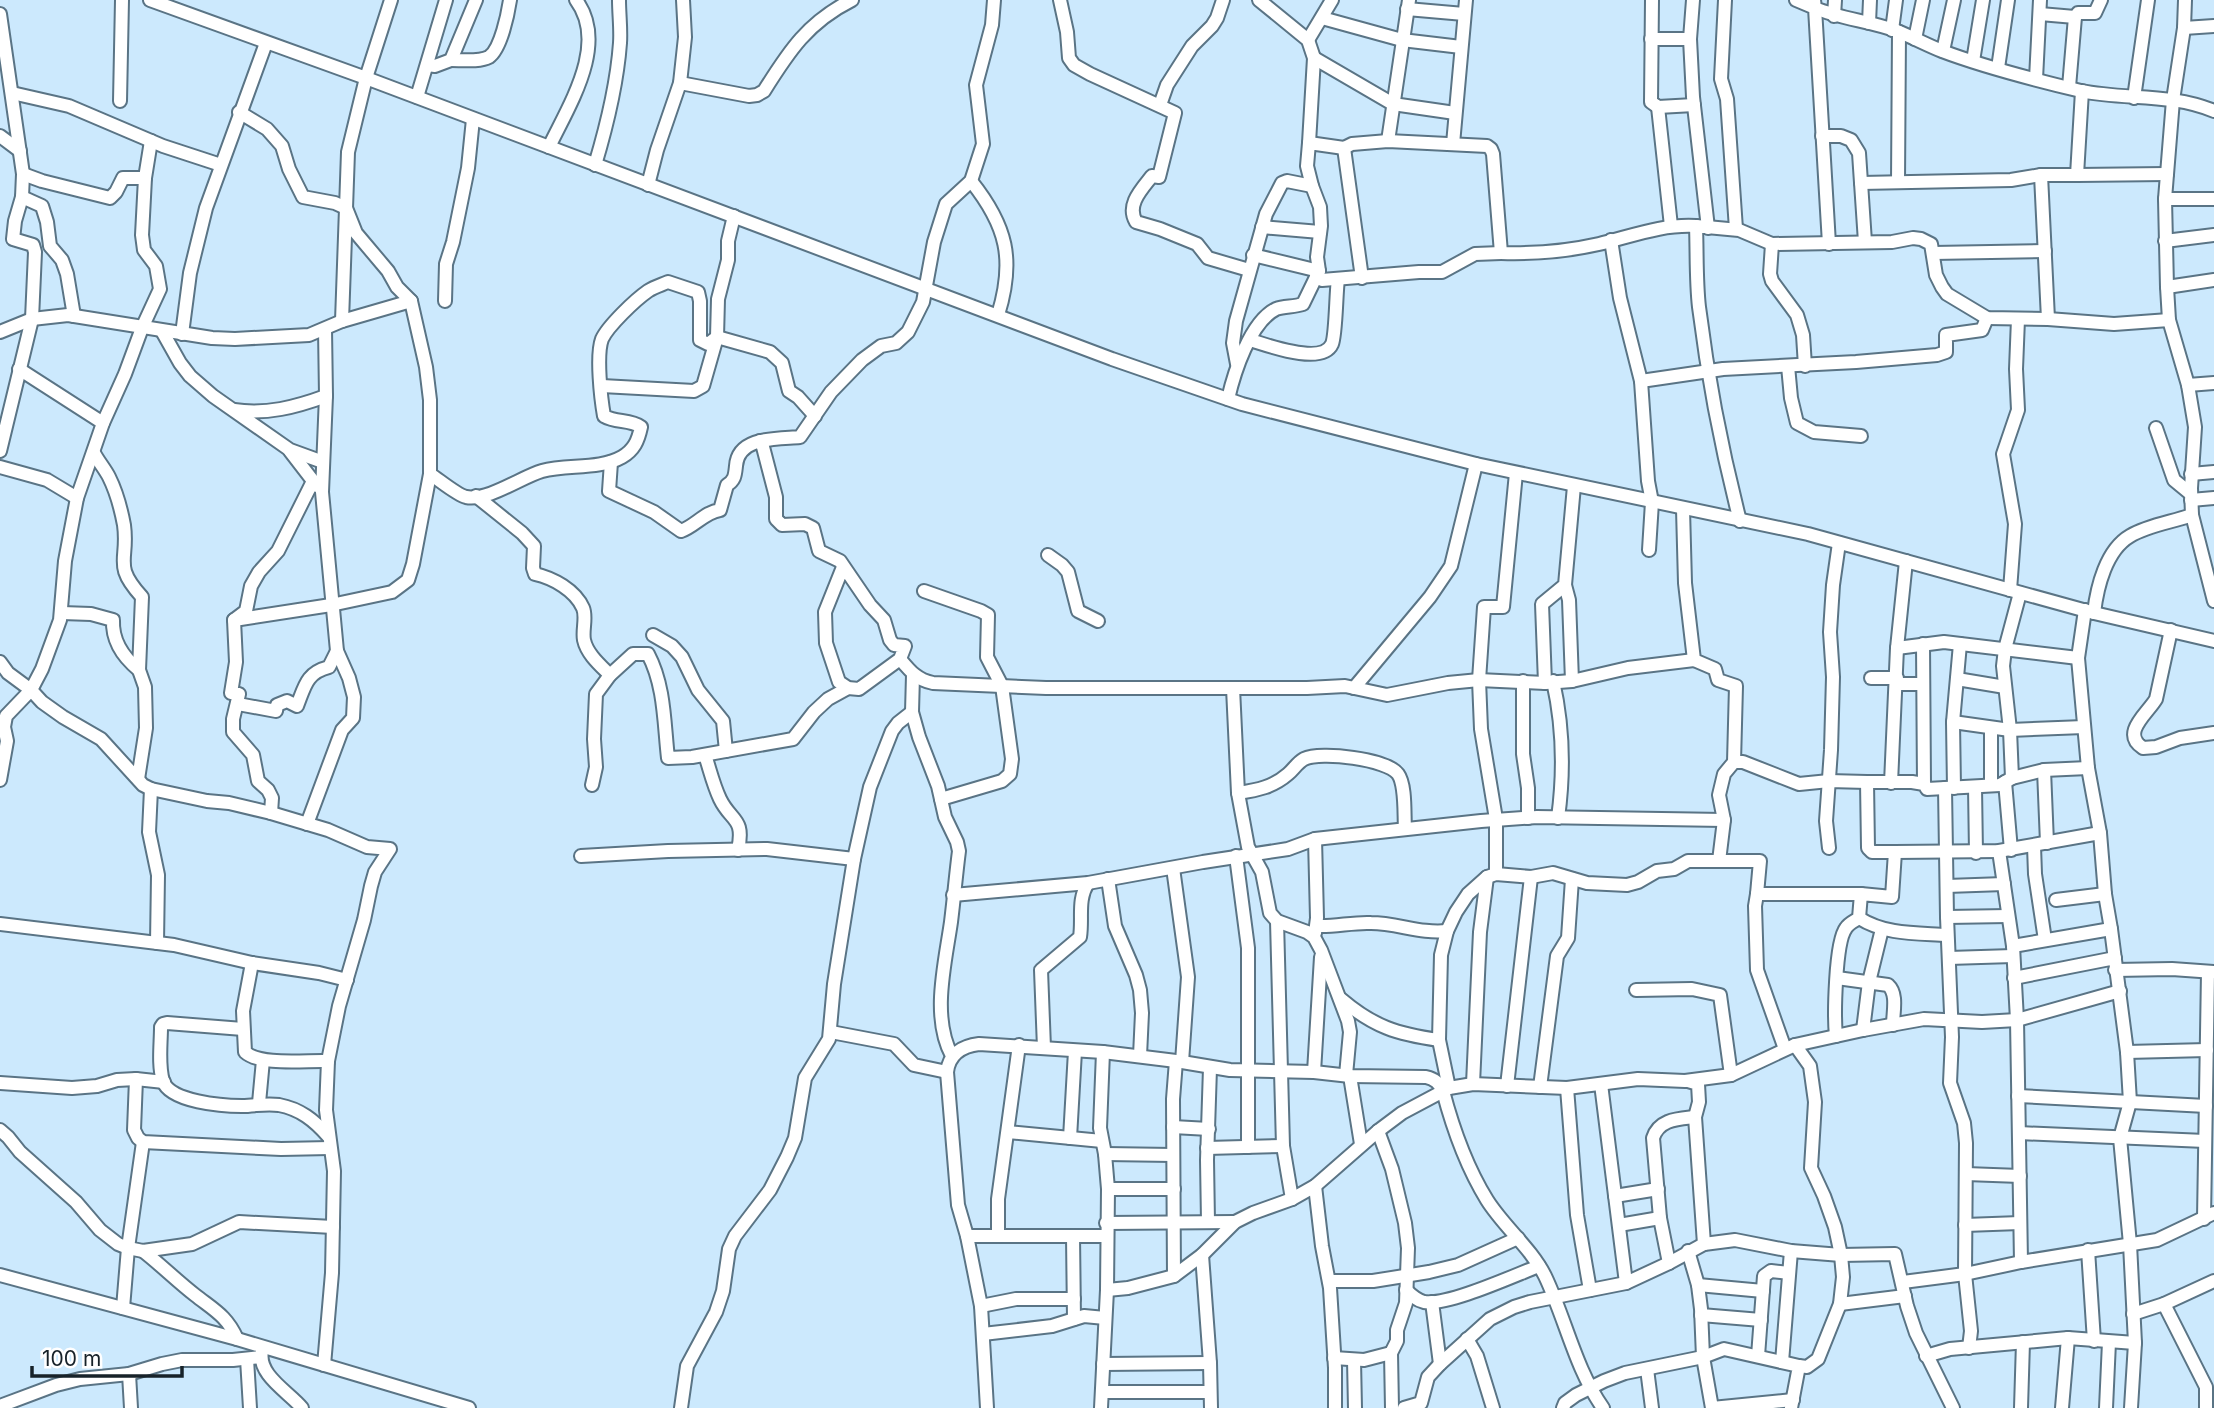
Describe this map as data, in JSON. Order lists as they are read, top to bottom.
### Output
{
  "scale_bar": "100 m"
}
